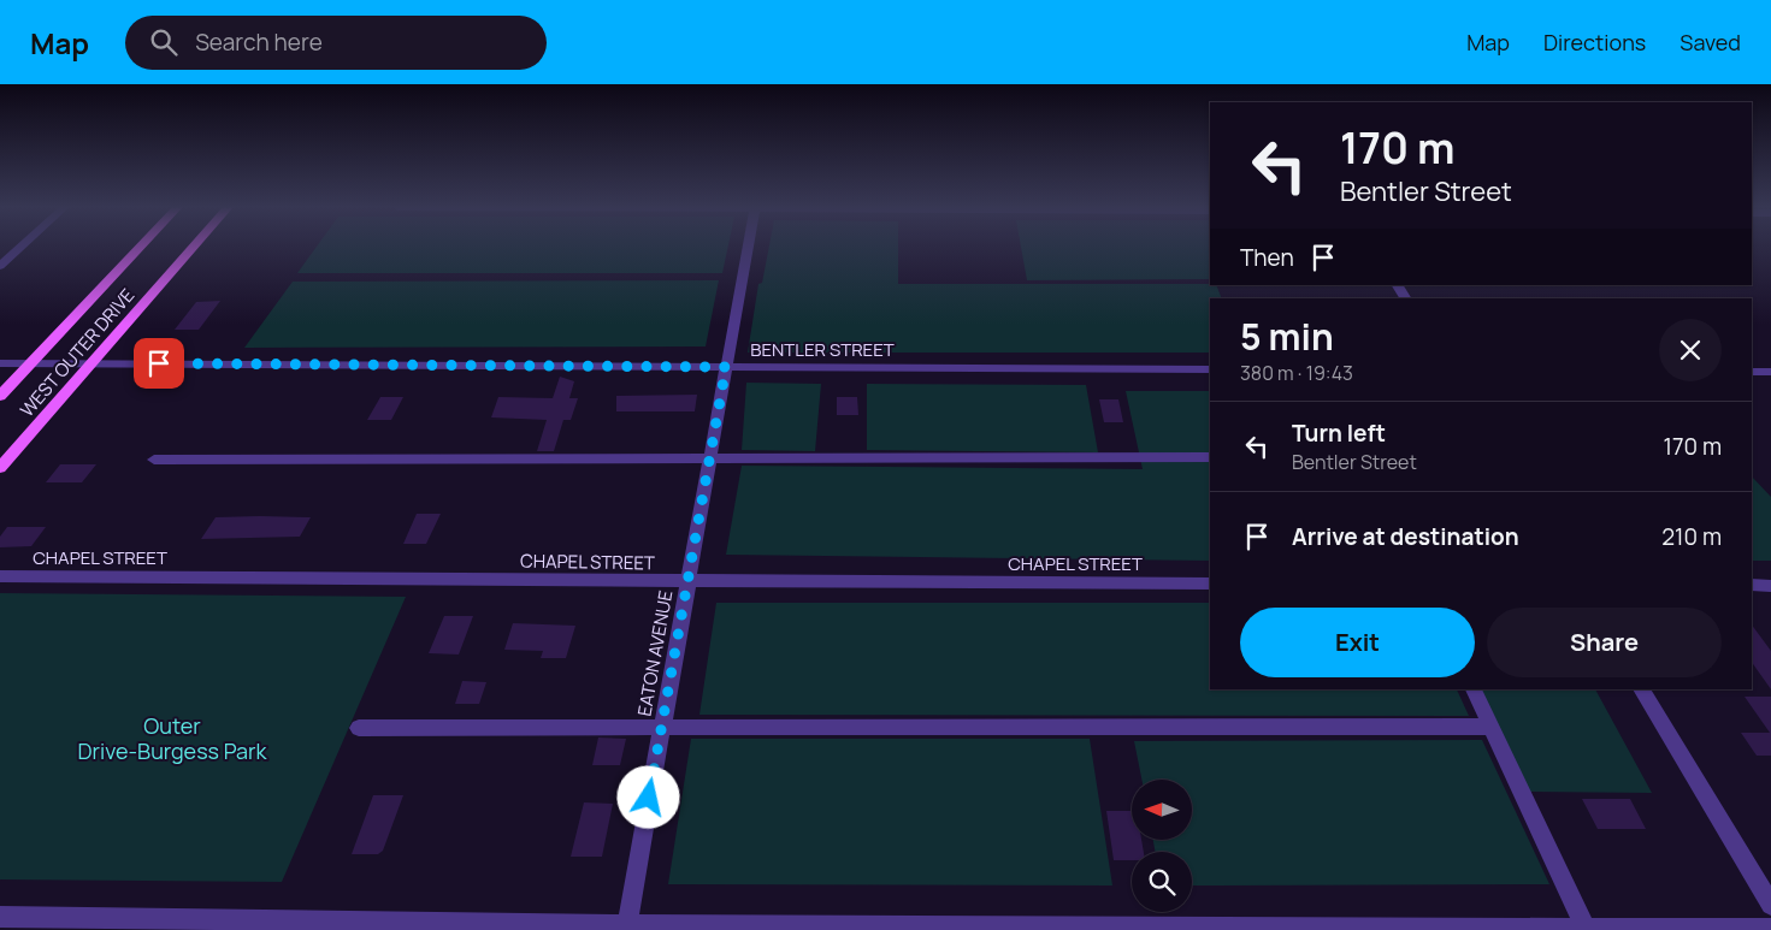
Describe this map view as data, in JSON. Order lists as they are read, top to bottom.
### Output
{
  "streets": {
    "main road": ["WEST OUTER DRIVE"],
    "street": ["BENTLER STREET", "CHAPEL STREET", "EATON AVENUE"]
  },
  "crossings": [
    ["BENTLER STREET", "WEST OUTER DRIVE"],
    ["BENTLER STREET", "EATON AVENUE"],
    ["CHAPEL STREET", "EATON AVENUE"]
  ],
  "parks": ["Outer Drive-Burgess Park"],
  "north": "left",
  "page": {
    "header": "Map",
    "search": "Search here",
    "nav": ["Map", "Directions", "Saved"],
    "turn": ["170 m", "Bentler Street"],
    "then": "Then",
    "heading": ["5 min", "380 m · 19:43"],
    "list": [
      {
        "name": "Turn left",
        "note": "Bentler Street",
        "value": "170 m"
      },
      {
        "name": "Arrive at destination",
        "value": "210 m"
      }
    ],
    "buttons": ["Exit", "Share"]
  }
}
